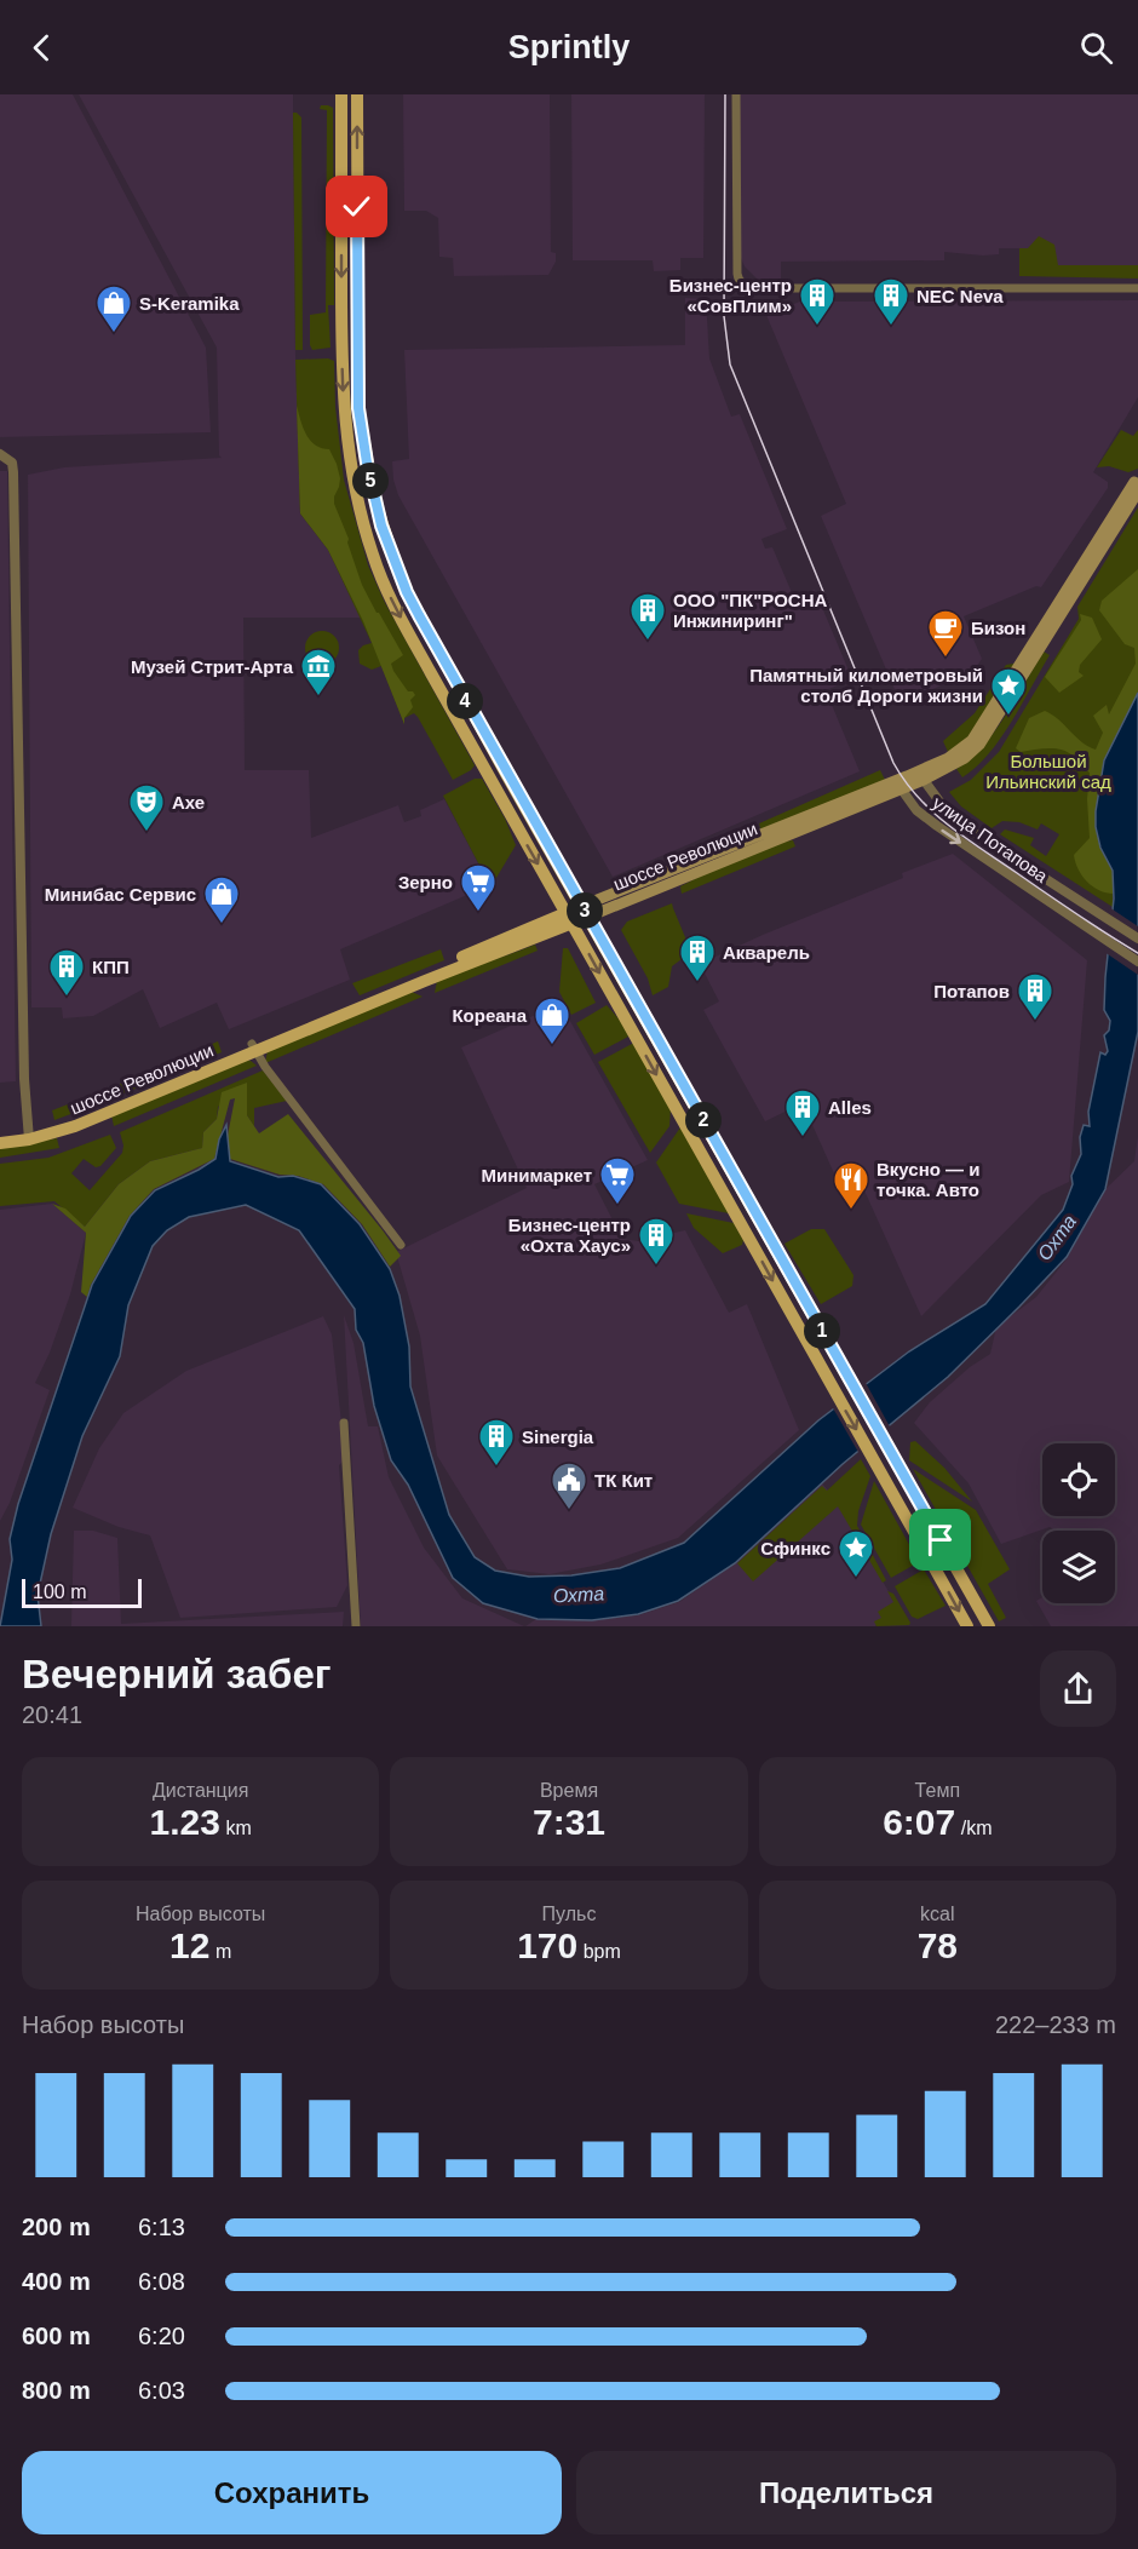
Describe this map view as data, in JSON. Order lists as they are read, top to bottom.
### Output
{
  "streets": {
    "main road": ["улица Потапова", "шоссе Революции"]
  },
  "crossings": [
    ["улица Потапова", "шоссе Революции"]
  ],
  "one_way": ["улица Потапова"],
  "water": ["Охта"],
  "parks": ["Большой Ильинский сад"],
  "places": {
    "building": [
      "Бизнес-центр «СовПлим»",
      "NEC Neva",
      "ООО \"ПК\"РОСНА Инжиниринг\"",
      "Акварель",
      "КПП",
      "Потапов",
      "Alles",
      "Бизнес-центр «Охта Хаус»",
      "Sinergia"
    ],
    "shop": ["S-Keramika", "Минибас Сервис", "Кореана"],
    "cafe": ["Бизон"],
    "museum": ["Музей Стрит-Арта"],
    "place": ["Памятный километровый столб Дороги жизни", "Сфинкс"],
    "theatre": ["Ахе"],
    "supermarket": ["Зерно", "Минимаркет"],
    "restaurant": ["Вкусно — и точка. Авто"],
    "public building": ["ТК Кит"]
  },
  "scale_bar": "100 m",
  "page": {
    "header": "Sprintly",
    "pins": [
      "5",
      "4",
      "3",
      "2",
      "1"
    ],
    "scale": "100 m",
    "heading": ["Вечерний забег", "20:41"],
    "stats": [
      ["Дистанция", "1.23 km"],
      ["Время", "7:31"],
      ["Темп", "6:07 /km"],
      ["Набор высоты", "12 m"],
      ["Пульс", "170 bpm"],
      ["kcal", "78"]
    ],
    "chart": ["Набор высоты", "222–233 m"],
    "list": [
      {
        "name": "200 m",
        "note": "6:13"
      },
      {
        "name": "400 m",
        "note": "6:08"
      },
      {
        "name": "600 m",
        "note": "6:20"
      },
      {
        "name": "800 m",
        "note": "6:03"
      }
    ],
    "buttons": ["Сохранить", "Поделиться"]
  }
}
